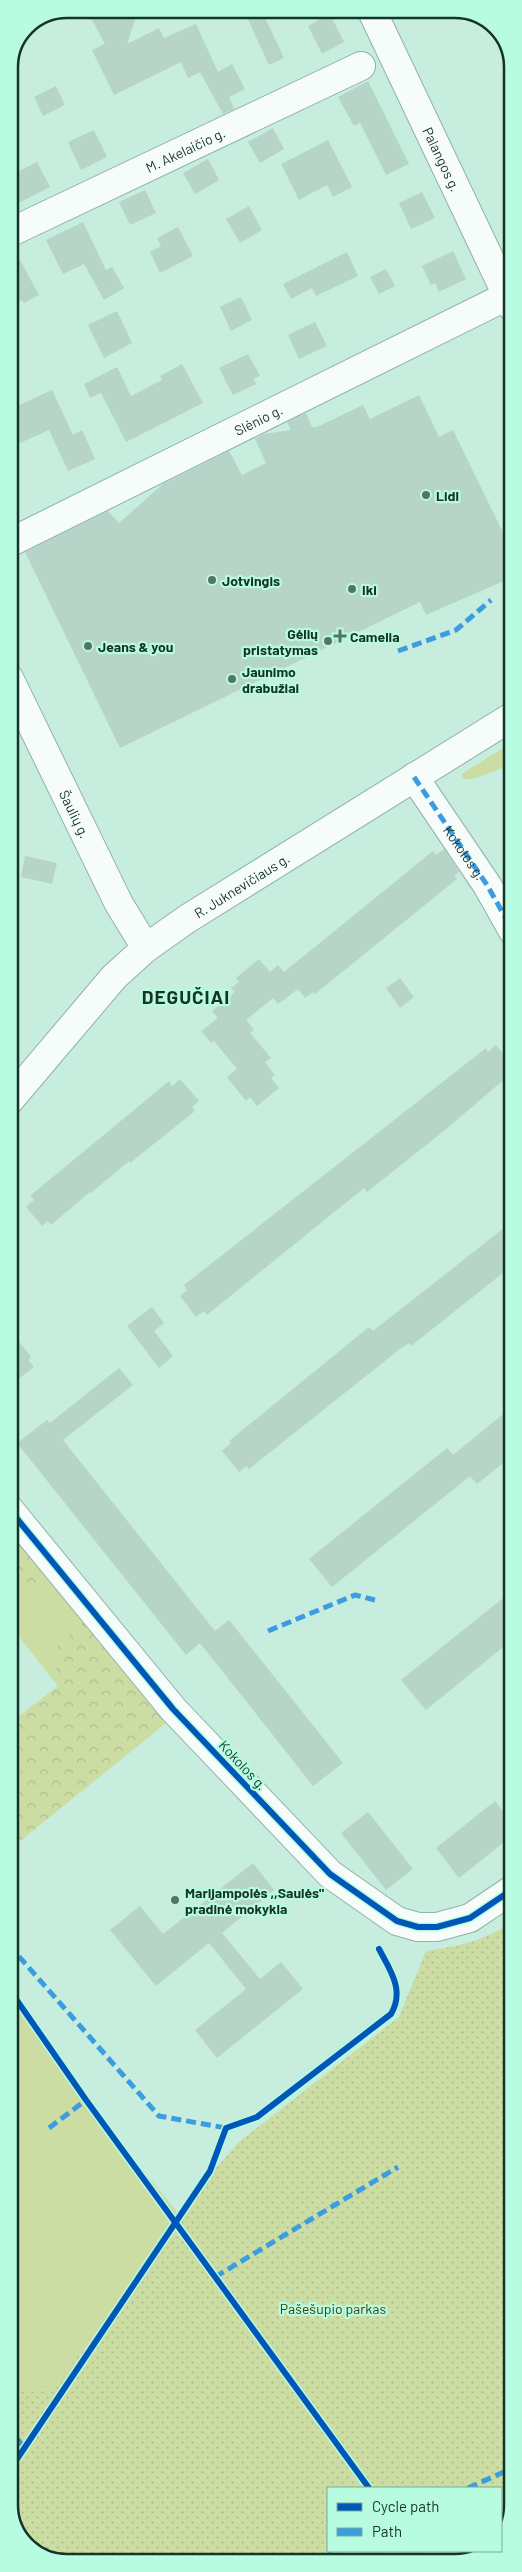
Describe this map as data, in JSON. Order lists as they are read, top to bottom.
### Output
{
  "streets": {
    "street": [
      "M. Akelaičio g.",
      "Palangos g.",
      "Slėnio g.",
      "Šaulių g.",
      "Kokolos g.",
      "R. Juknevičiaus g."
    ]
  },
  "crossings": [
    ["Šaulių g.", "R. Juknevičiaus g."],
    ["Kokolos g.", "R. Juknevičiaus g."]
  ],
  "districts": ["DEGUČIAI"],
  "parks": ["Pašešupio parkas"],
  "places": {
    "other": [
      "Lidl",
      "Jotvingis",
      "Iki",
      "Gėlių pristatymas",
      "Jeans & you",
      "Jaunimo drabužiai",
      "Marijampolės ,,Saulės\" pradinė mokykla"
    ],
    "health": ["Camelia"]
  },
  "legend": ["Cycle path", "Path"]
}
